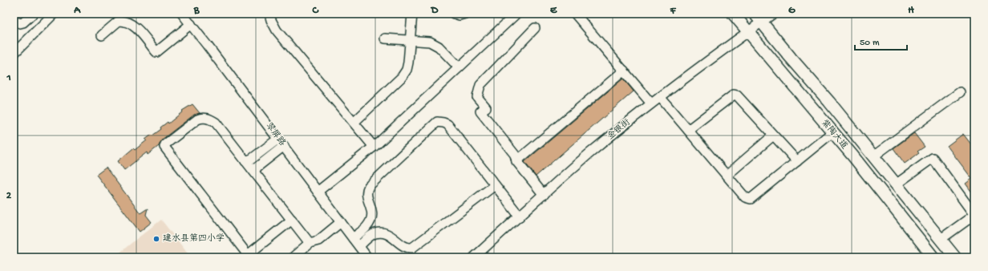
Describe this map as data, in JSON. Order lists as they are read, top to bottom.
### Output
{
  "streets": {
    "main road": ["紫陶大道"],
    "street": ["金银街", "翠屏路"]
  },
  "crossings": [
    ["金银街", "紫陶大道"]
  ],
  "places": ["建水县第四小学"],
  "scale_bar": "50 m",
  "grid": {
    "columns": [
      "A",
      "B",
      "C",
      "D",
      "E",
      "F",
      "G",
      "H"
    ],
    "rows": ["1", "2"]
  }
}
